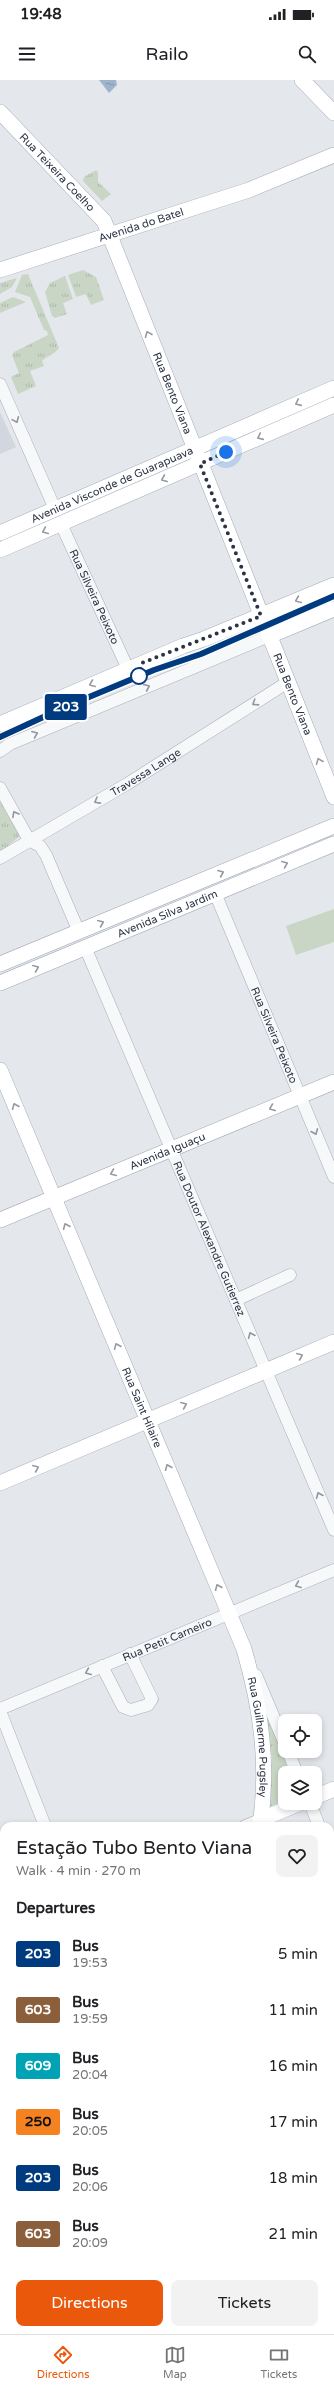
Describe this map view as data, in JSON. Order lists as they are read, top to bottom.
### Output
{
  "streets": {
    "main road": [
      "Rua Teixeira Coelho",
      "Avenida do Batel",
      "Rua Bento Viana",
      "Avenida Visconde de Guarapuava",
      "Avenida Silva Jardim",
      "Avenida Iguaçu",
      "Rua Saint Hilaire",
      "Rua Guilherme Pugsley"
    ],
    "street": [
      "Rua Silveira Peixoto",
      "Travessa Lange",
      "Rua Doutor Alexandre Gutierrez",
      "Rua Petit Carneiro"
    ]
  },
  "crossings": [
    ["Rua Teixeira Coelho", "Avenida do Batel"],
    ["Rua Teixeira Coelho", "Rua Bento Viana"],
    ["Avenida do Batel", "Rua Bento Viana"],
    ["Rua Bento Viana", "Avenida Visconde de Guarapuava"],
    ["Rua Bento Viana", "Travessa Lange"],
    ["Avenida Visconde de Guarapuava", "Rua Silveira Peixoto"],
    ["Rua Silveira Peixoto", "Avenida Silva Jardim"],
    ["Rua Silveira Peixoto", "Avenida Iguaçu"],
    ["Avenida Silva Jardim", "Rua Doutor Alexandre Gutierrez"],
    ["Avenida Iguaçu", "Rua Doutor Alexandre Gutierrez"],
    ["Avenida Iguaçu", "Rua Saint Hilaire"],
    ["Rua Saint Hilaire", "Rua Petit Carneiro"],
    ["Rua Saint Hilaire", "Rua Guilherme Pugsley"]
  ],
  "one_way": [
    "Rua Bento Viana",
    "Avenida Iguaçu",
    "Rua Doutor Alexandre Gutierrez",
    "Rua Saint Hilaire",
    "Rua Petit Carneiro"
  ],
  "lines": ["bus line 203"],
  "page": {
    "status": "19:48",
    "header": "Railo",
    "on_map": "203",
    "heading": [
      ["Estação Tubo Bento Viana", "Walk · 4 min · 270 m"],
      "Departures"
    ],
    "list": [
      {
        "mark": "203",
        "name": "Bus",
        "note": "19:53",
        "value": "5 min"
      },
      {
        "mark": "603",
        "name": "Bus",
        "note": "19:59",
        "value": "11 min"
      },
      {
        "mark": "609",
        "name": "Bus",
        "note": "20:04",
        "value": "16 min"
      },
      {
        "mark": "250",
        "name": "Bus",
        "note": "20:05",
        "value": "17 min"
      },
      {
        "mark": "203",
        "name": "Bus",
        "note": "20:06",
        "value": "18 min"
      },
      {
        "mark": "603",
        "name": "Bus",
        "note": "20:09",
        "value": "21 min"
      }
    ],
    "buttons": ["Directions", "Tickets"],
    "tabs": ["Directions", "Map", "Tickets"]
  }
}
